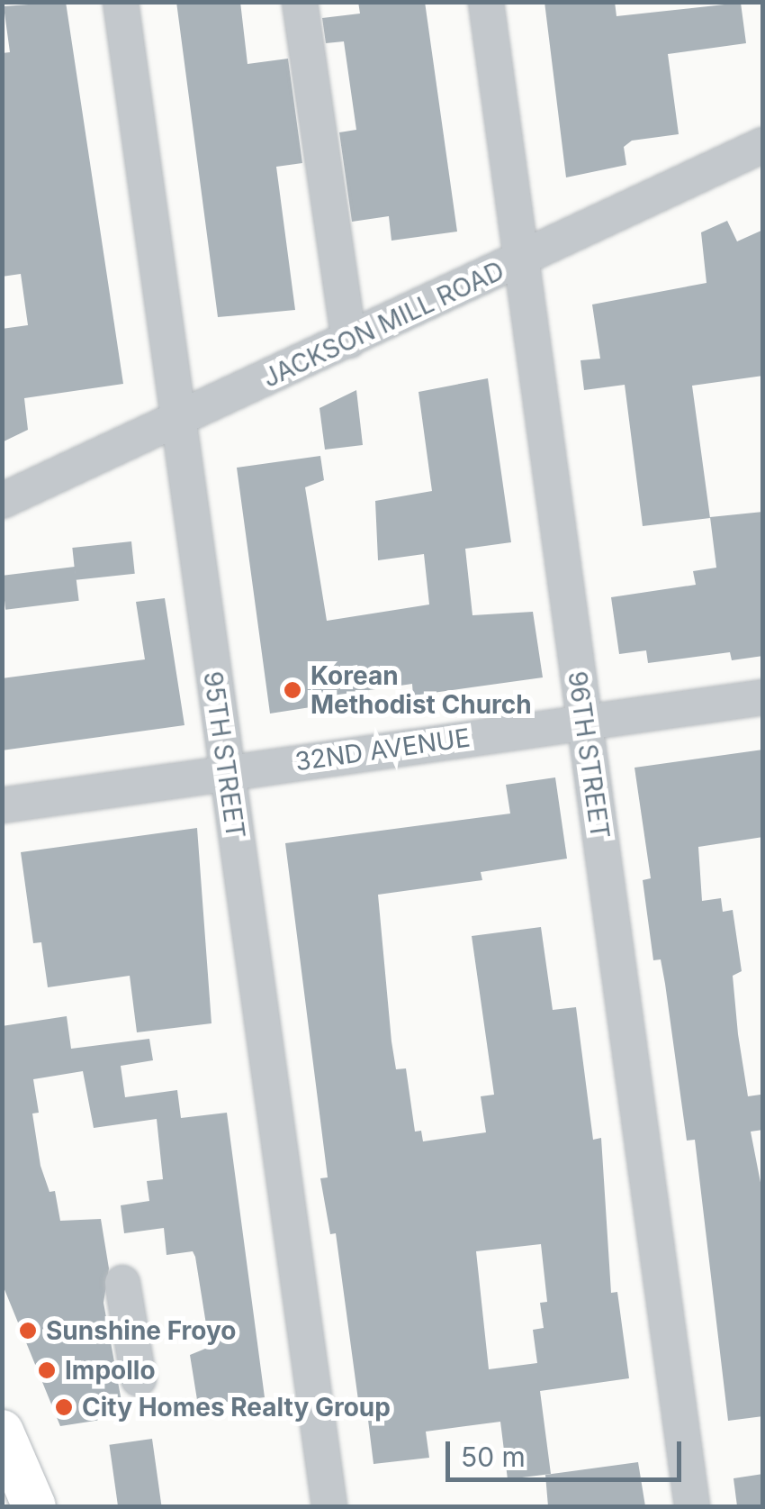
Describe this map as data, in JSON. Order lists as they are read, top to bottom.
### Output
{
  "streets": {
    "street": [
      "JACKSON MILL ROAD",
      "32ND AVENUE",
      "95TH STREET",
      "96TH STREET"
    ]
  },
  "crossings": [
    ["JACKSON MILL ROAD", "95TH STREET"],
    ["JACKSON MILL ROAD", "96TH STREET"],
    ["32ND AVENUE", "95TH STREET"],
    ["32ND AVENUE", "96TH STREET"]
  ],
  "places": [
    "Korean Methodist Church",
    "Sunshine Froyo",
    "Impollo",
    "City Homes Realty Group"
  ],
  "scale_bar": "50 m"
}
